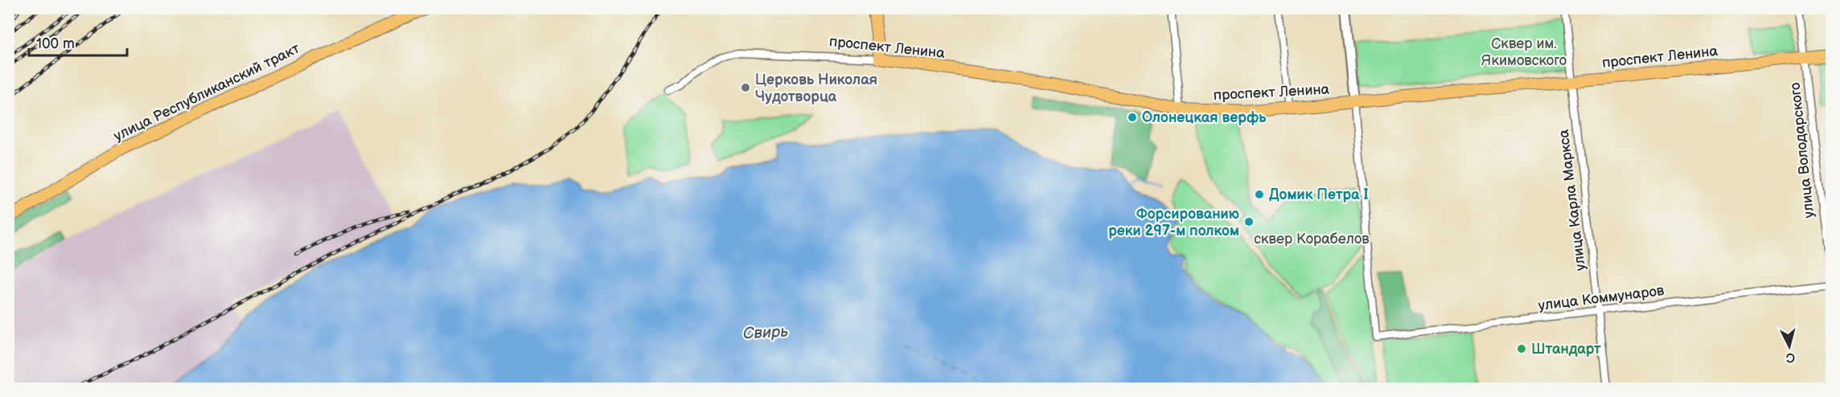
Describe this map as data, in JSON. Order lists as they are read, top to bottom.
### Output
{
  "streets": {
    "main road": ["проспект Ленина", "улица Республиканский тракт"],
    "street": ["улица Володарского", "улица Карла Маркса", "улица Коммунаров"]
  },
  "crossings": [
    ["проспект Ленина", "улица Володарского"],
    ["проспект Ленина", "улица Карла Маркса"],
    ["проспект Ленина", "улица Коммунаров"],
    ["улица Володарского", "улица Коммунаров"],
    ["улица Карла Маркса", "улица Коммунаров"]
  ],
  "water": ["Свирь"],
  "parks": ["Сквер им. Якимовского", "сквер Корабелов"],
  "places": [
    "Церковь Николая Чудотворца",
    "Олонецкая верфь",
    "Домик Петра I",
    "Форсированию реки 297-м полком",
    "Штандарт"
  ],
  "scale_bar": "100 m",
  "north": "bottom"
}
